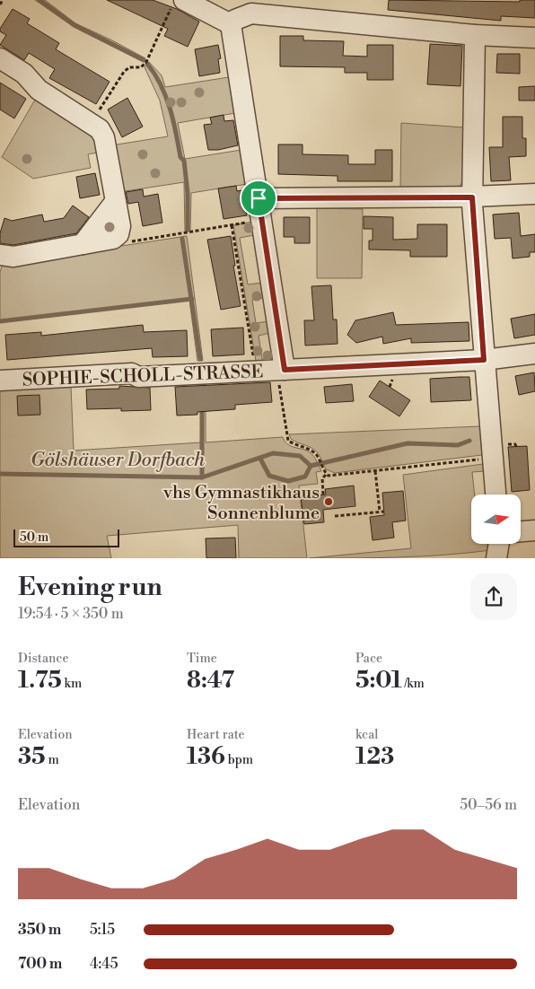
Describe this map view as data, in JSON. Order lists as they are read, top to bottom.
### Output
{
  "streets": {
    "street": ["SOPHIE-SCHOLL-STRASSE"]
  },
  "water": ["Gölshäuser Dorfbach"],
  "places": ["vhs Gymnastikhaus Sonnenblume"],
  "scale_bar": "50 m",
  "north": "right",
  "page": {
    "scale": "50 m",
    "heading": ["Evening run", "19:54 · 5 × 350 m"],
    "stats": [
      ["Distance", "1.75 km"],
      ["Time", "8:47"],
      ["Pace", "5:01 /km"],
      ["Elevation", "35 m"],
      ["Heart rate", "136 bpm"],
      ["kcal", "123"]
    ],
    "chart": ["Elevation", "50–56 m"],
    "list": [
      {
        "name": "350 m",
        "note": "5:15"
      },
      {
        "name": "700 m",
        "note": "4:45"
      }
    ]
  }
}
